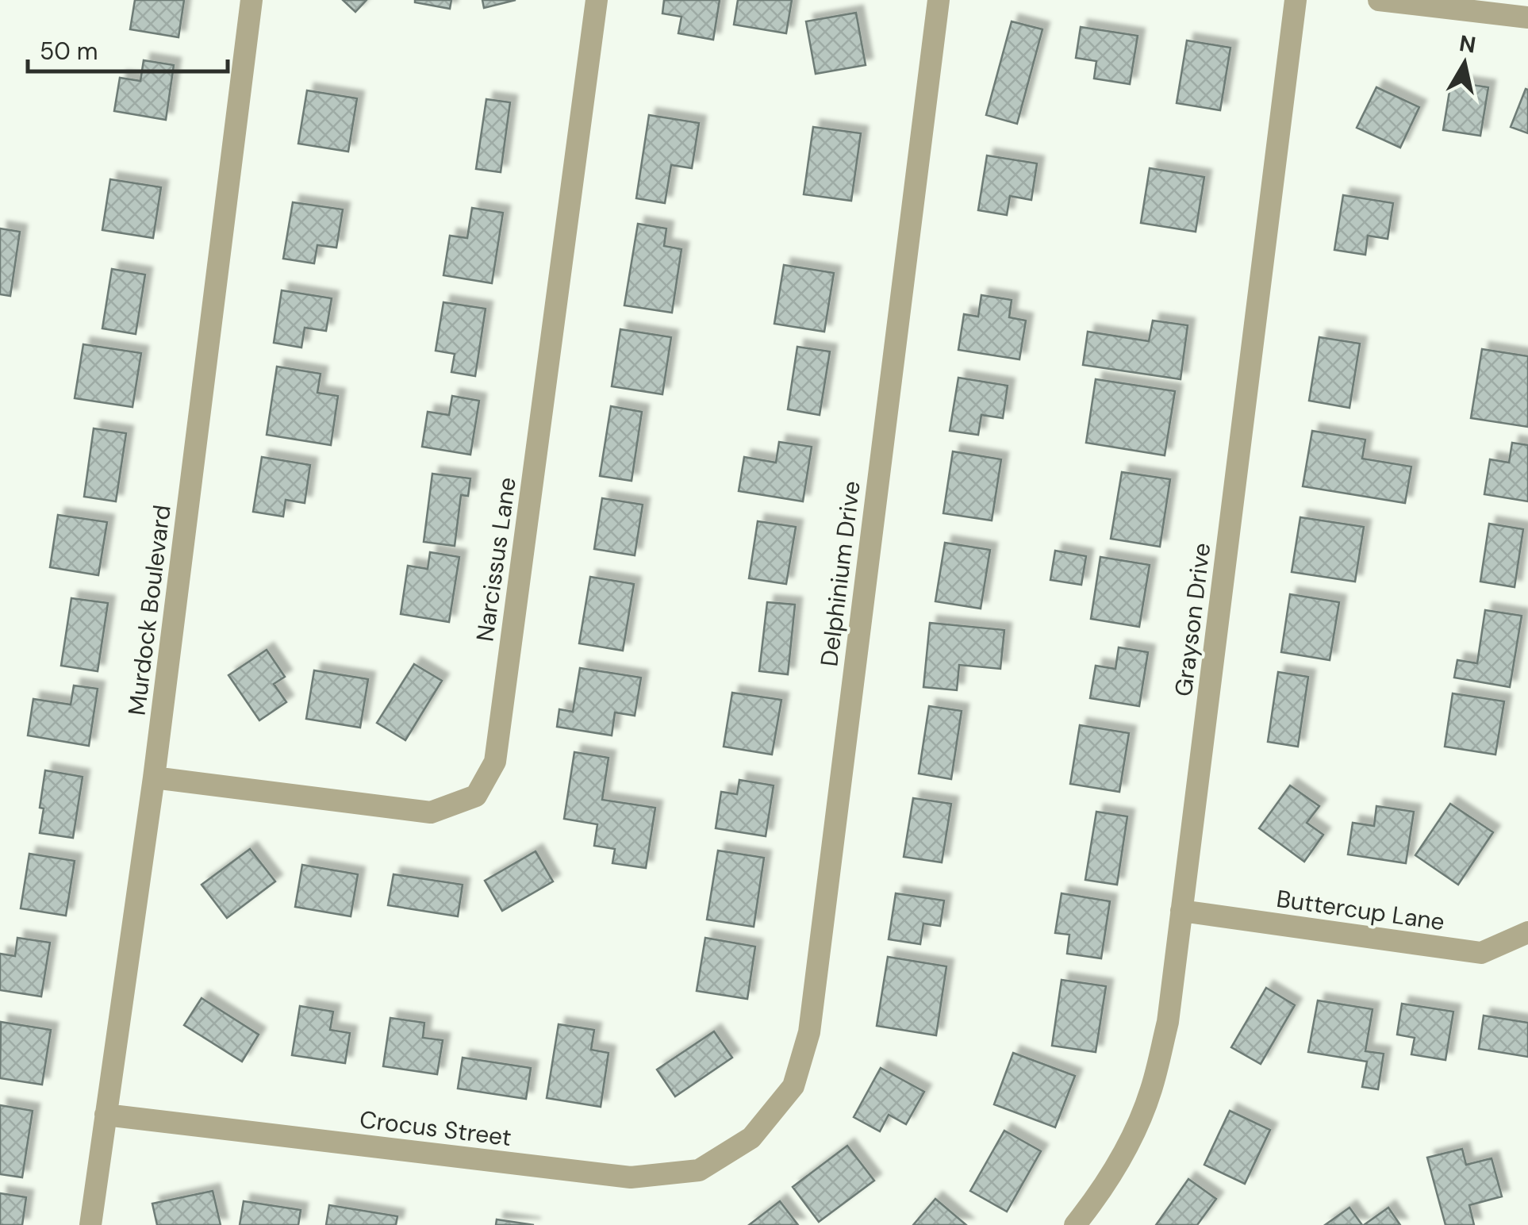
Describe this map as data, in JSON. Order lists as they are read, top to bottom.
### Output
{
  "streets": {
    "street": [
      "Narcissus Lane",
      "Delphinium Drive",
      "Murdock Boulevard",
      "Grayson Drive",
      "Buttercup Lane",
      "Crocus Street"
    ]
  },
  "crossings": [
    ["Narcissus Lane", "Murdock Boulevard"],
    ["Delphinium Drive", "Crocus Street"],
    ["Murdock Boulevard", "Crocus Street"],
    ["Grayson Drive", "Buttercup Lane"]
  ],
  "scale_bar": "50 m",
  "north": "top"
}
